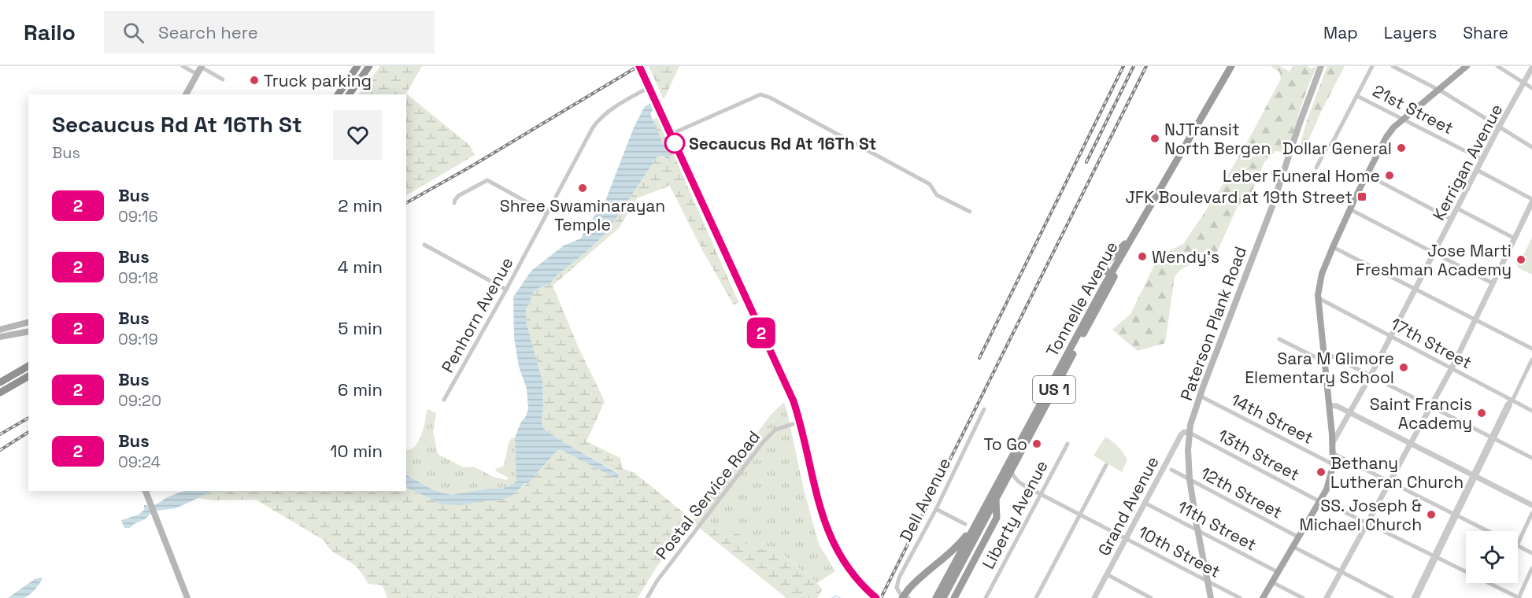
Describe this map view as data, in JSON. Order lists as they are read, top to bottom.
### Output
{
  "streets": {
    "highway": ["Tonnelle Avenue", "US 1"],
    "main road": ["Paterson Plank Road"],
    "street": [
      "21st Street",
      "Kerrigan Avenue",
      "Penhorn Avenue",
      "17th Street",
      "14th Street",
      "13th Street",
      "12th Street",
      "Postal Service Road",
      "Dell Avenue",
      "Grand Avenue",
      "Liberty Avenue",
      "11th Street",
      "10th Street"
    ]
  },
  "crossings": [
    ["21st Street", "Kerrigan Avenue"],
    ["Kerrigan Avenue", "17th Street"],
    ["Tonnelle Avenue", "10th Street"],
    ["Paterson Plank Road", "14th Street"],
    ["Paterson Plank Road", "13th Street"],
    ["Paterson Plank Road", "12th Street"],
    ["Paterson Plank Road", "Grand Avenue"],
    ["Paterson Plank Road", "11th Street"],
    ["Paterson Plank Road", "10th Street"],
    ["13th Street", "Grand Avenue"],
    ["Grand Avenue", "11th Street"],
    ["Grand Avenue", "10th Street"],
    ["Liberty Avenue", "10th Street"]
  ],
  "places": {
    "other": [
      "Truck parking",
      "NJTransit North Bergen",
      "Secaucus Rd At 16Th St",
      "Dollar General",
      "Leber Funeral Home",
      "Shree Swaminarayan Temple",
      "Wendy's",
      "Jose Marti Freshman Academy",
      "Sara M Glimore Elementary School",
      "Saint Francis Academy",
      "To Go",
      "Bethany Lutheran Church",
      "SS. Joseph & Michael Church"
    ],
    "transit": ["JFK Boulevard at 19th Street"]
  },
  "lines": ["bus line 2"],
  "page": {
    "header": "Railo",
    "search": "Search here",
    "nav": ["Map", "Layers", "Share"],
    "on_map": "2",
    "heading": ["Secaucus Rd At 16Th St", "Bus"],
    "list": [
      {
        "mark": "2",
        "name": "Bus",
        "note": "09:16",
        "value": "2 min"
      },
      {
        "mark": "2",
        "name": "Bus",
        "note": "09:18",
        "value": "4 min"
      },
      {
        "mark": "2",
        "name": "Bus",
        "note": "09:19",
        "value": "5 min"
      },
      {
        "mark": "2",
        "name": "Bus",
        "note": "09:20",
        "value": "6 min"
      },
      {
        "mark": "2",
        "name": "Bus",
        "note": "09:24",
        "value": "10 min"
      }
    ]
  }
}
